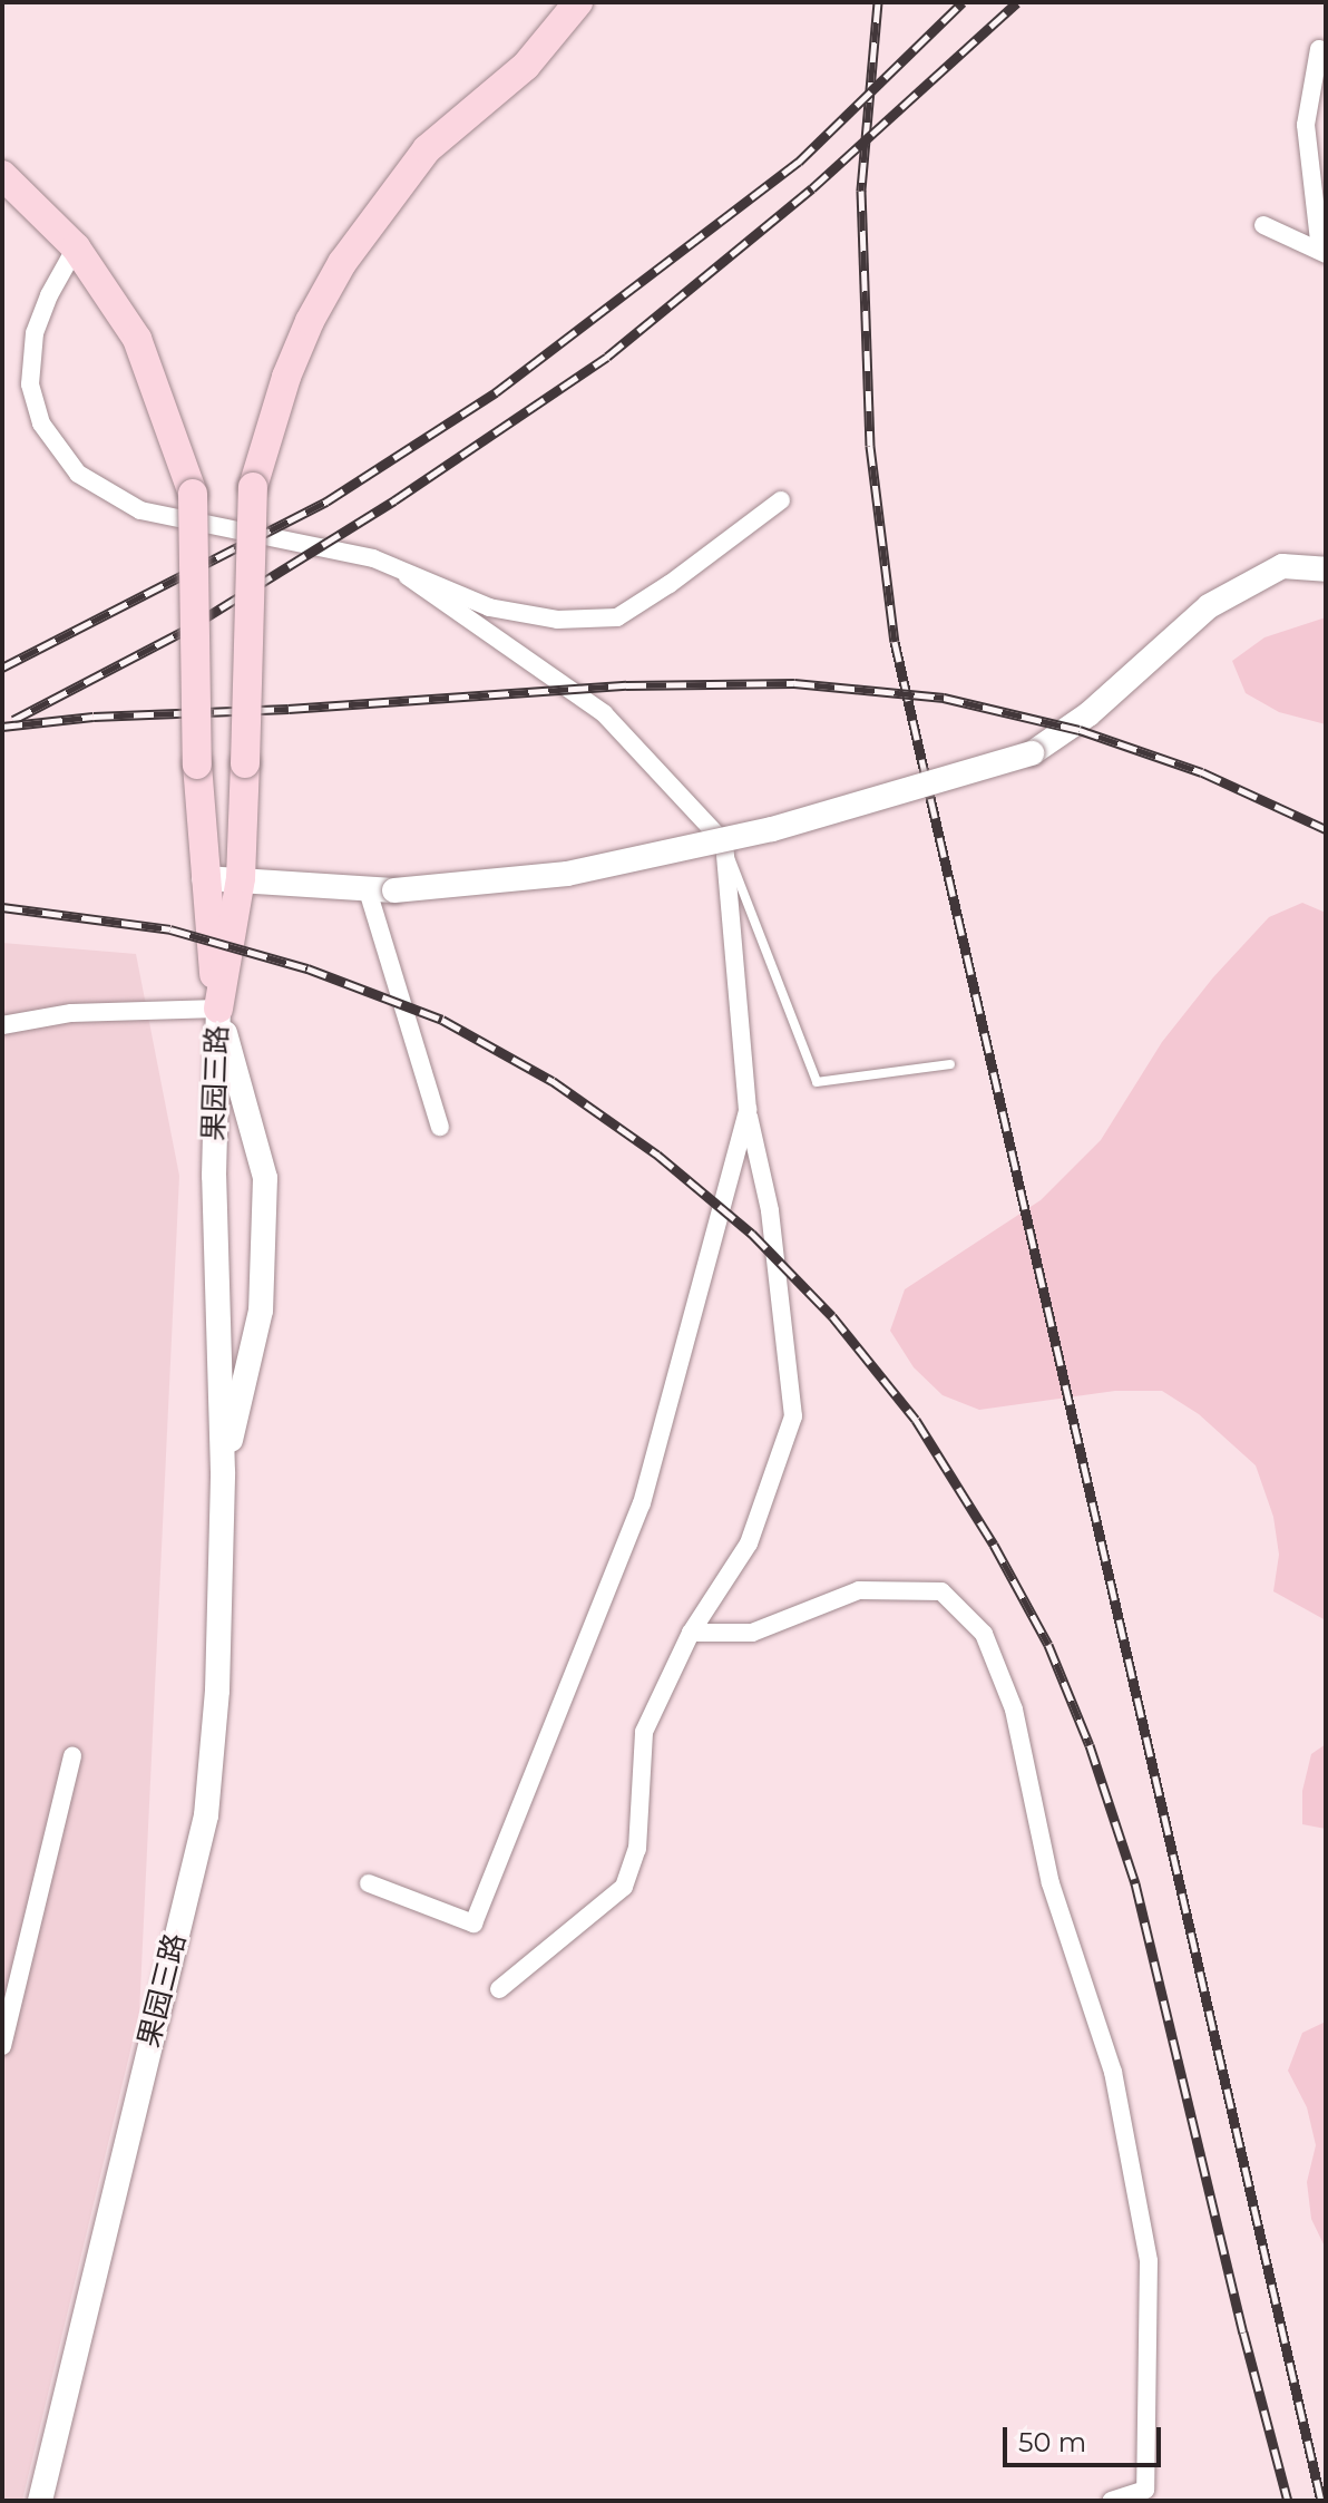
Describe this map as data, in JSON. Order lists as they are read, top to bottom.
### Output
{
  "streets": {
    "street": ["果园三路"]
  },
  "scale_bar": "50 m"
}
